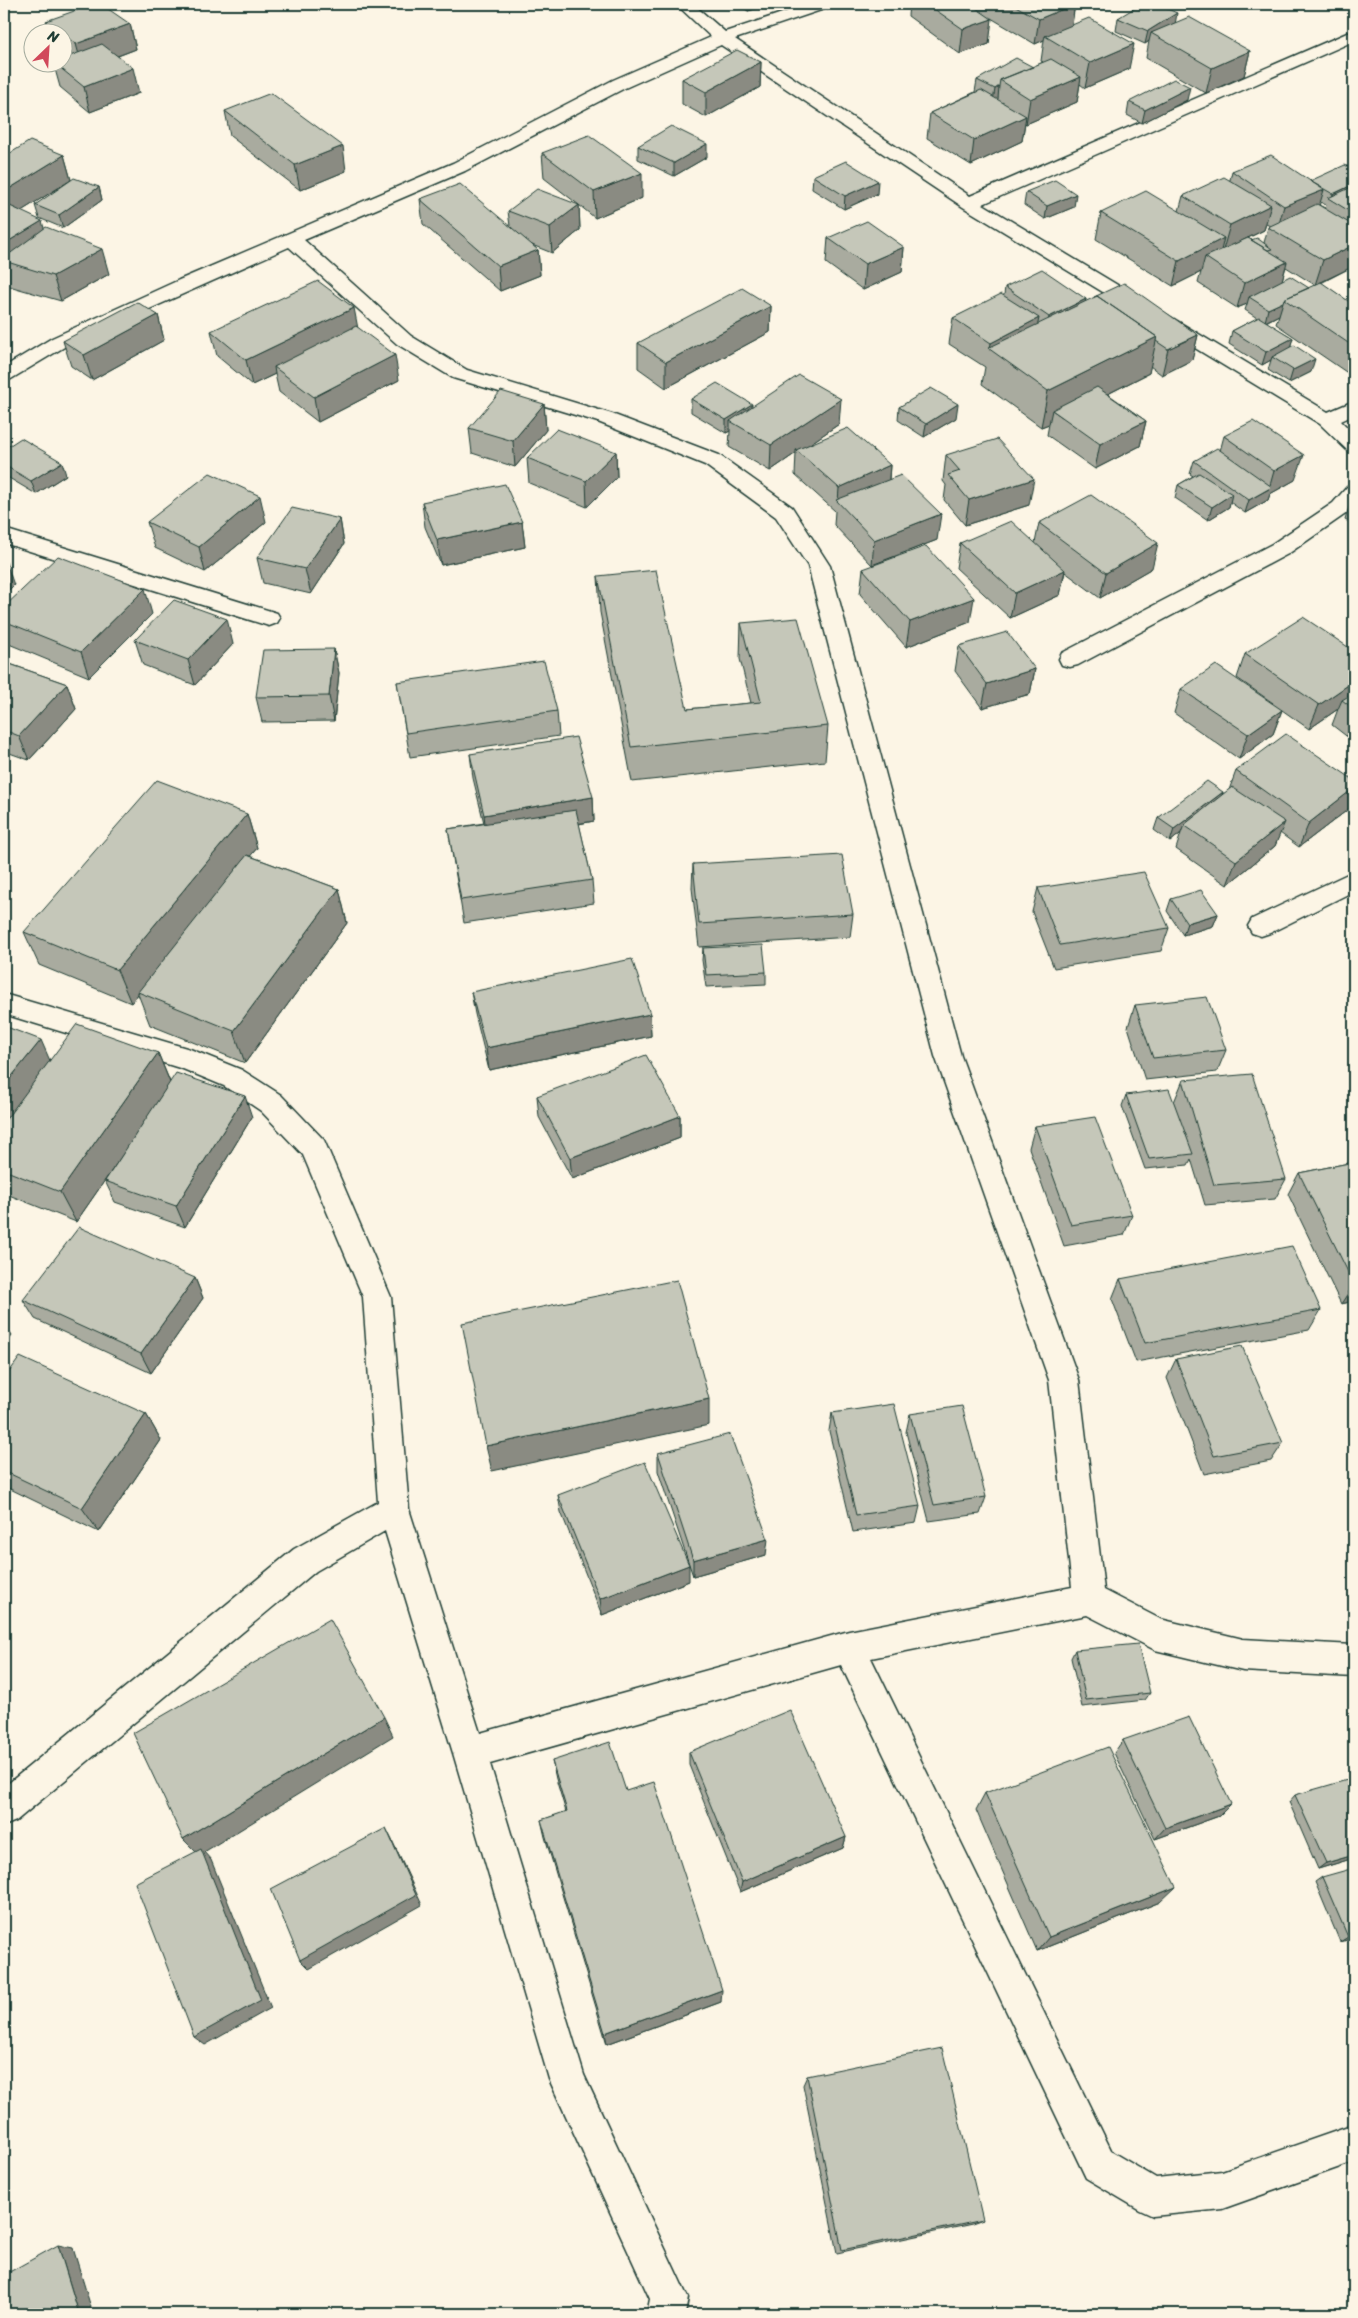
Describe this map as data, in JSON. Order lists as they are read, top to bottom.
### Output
{
  "north": "top right"
}
